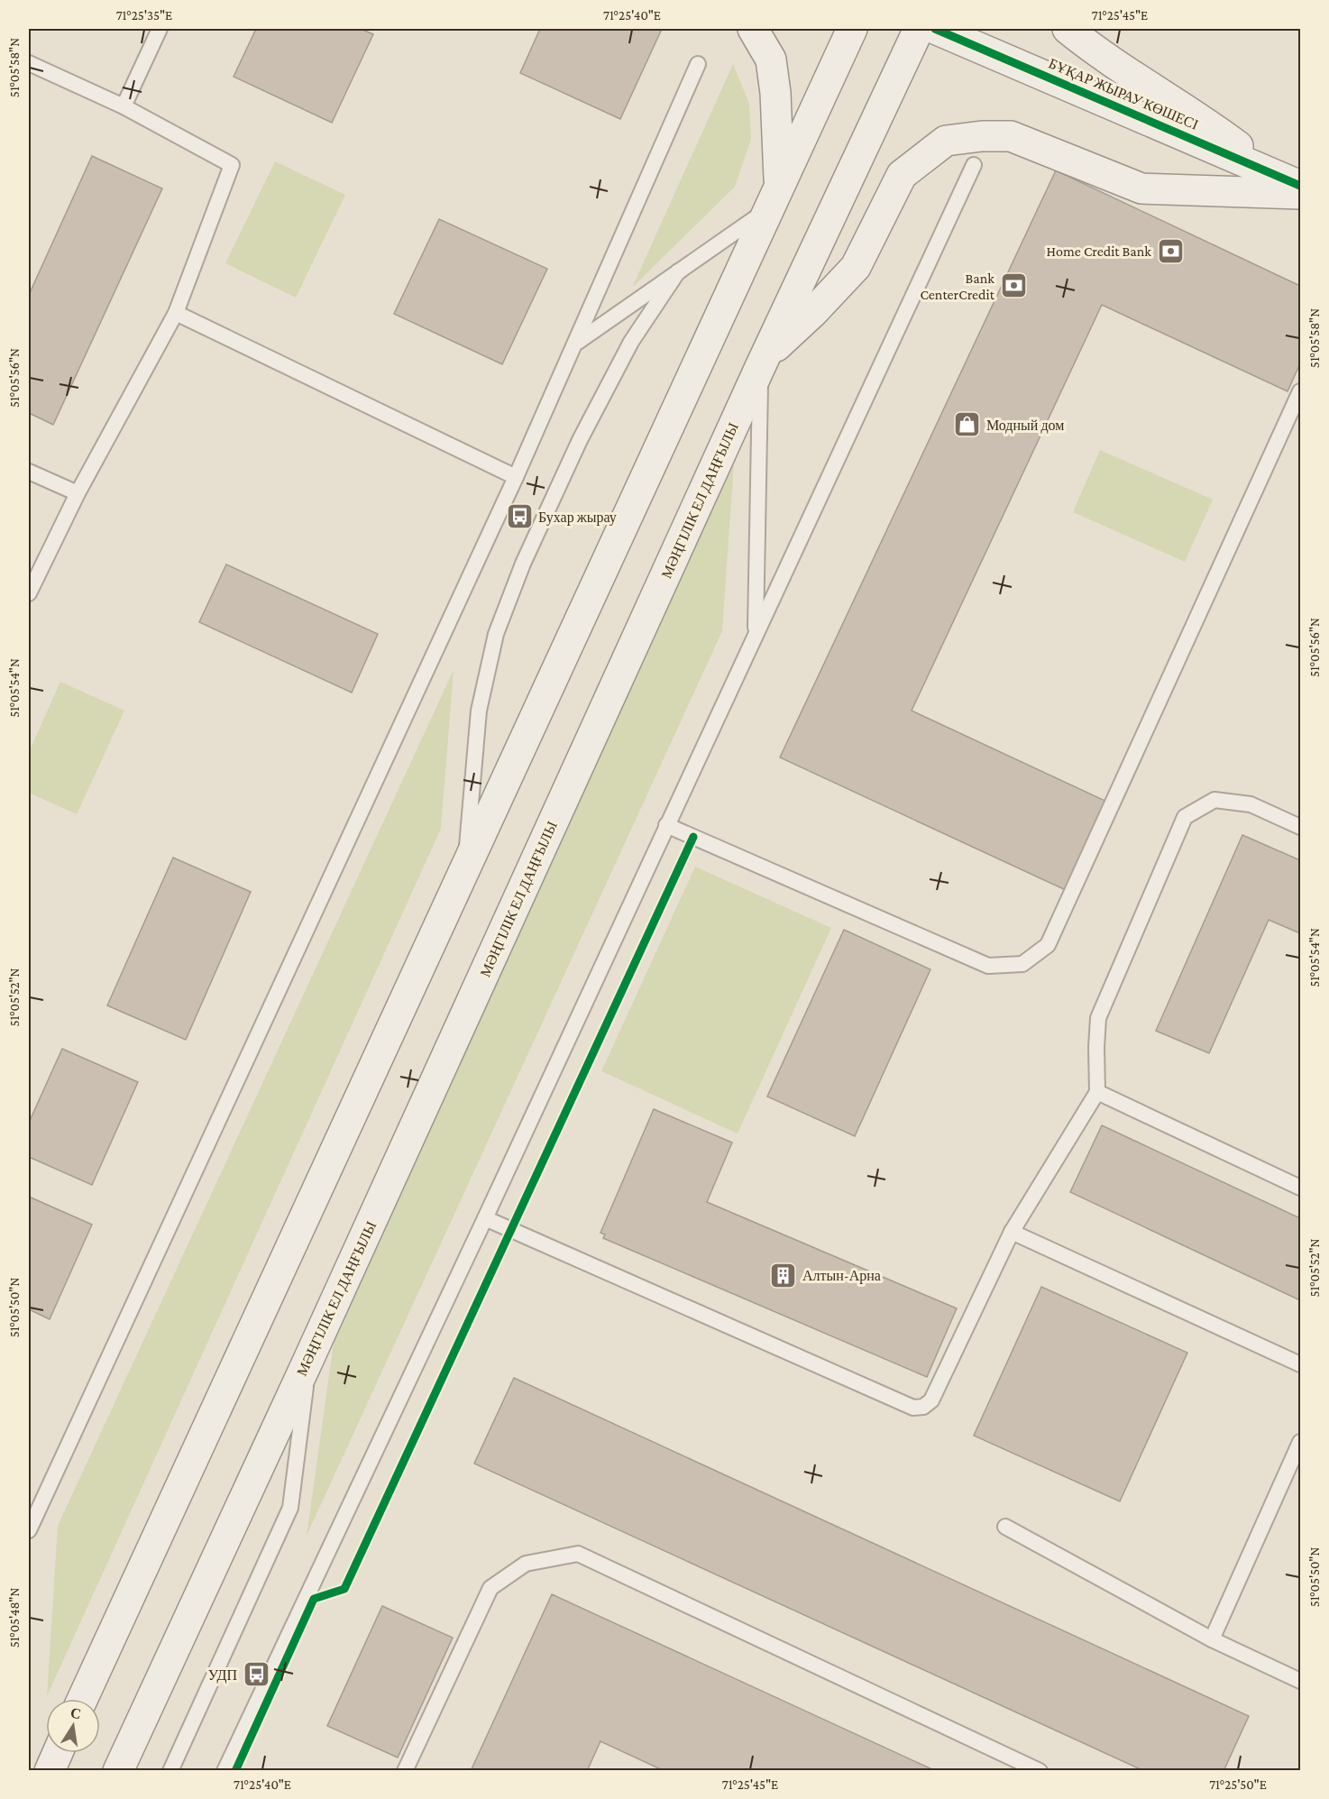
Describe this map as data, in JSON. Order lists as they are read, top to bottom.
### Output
{
  "streets": {
    "main road": ["БҰҚАР ЖЫРАУ КӨШЕСІ", "МӘҢГІЛІК ЕЛ ДАҢҒЫЛЫ"]
  },
  "places": {
    "bank": ["Home Credit Bank", "Bank CenterCredit"],
    "shop": ["Модный дом"],
    "bus stop": ["Бухар жырау", "УДП"],
    "building": ["Алтын-Арна"]
  },
  "north": "top",
  "coordinates": [
    "71°25'35\"E",
    "71°25'40\"E",
    "71°25'45\"E",
    "51°05'58\"N",
    "51°05'56\"N",
    "51°05'54\"N",
    "51°05'52\"N",
    "51°05'50\"N",
    "51°05'48\"N",
    "71°25'50\"E"
  ]
}
